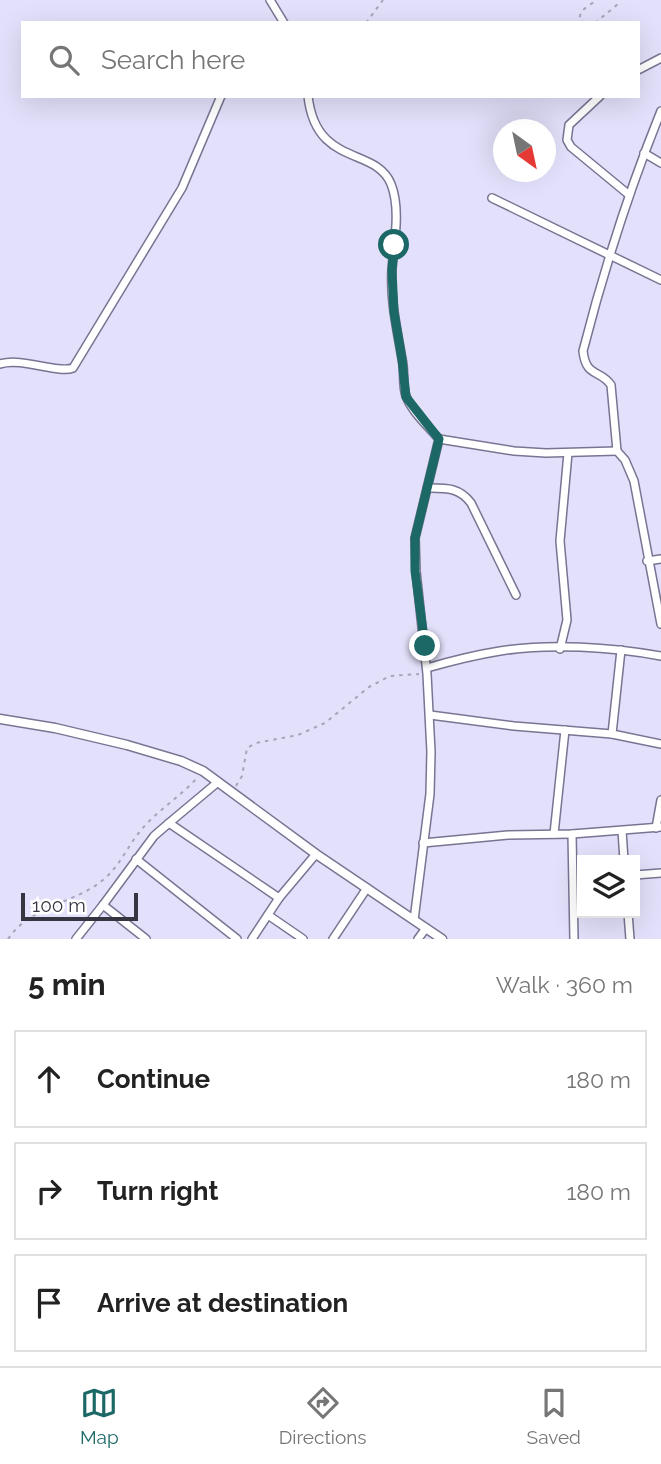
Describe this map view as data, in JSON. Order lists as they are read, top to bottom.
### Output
{
  "scale_bar": "100 m",
  "north": "bottom right",
  "page": {
    "search": "Search here",
    "scale": "100 m",
    "heading": ["5 min", "Walk · 360 m"],
    "list": [
      ["Continue", "180 m"],
      ["Turn right", "180 m"],
      "Arrive at destination"
    ],
    "nav": ["Map", "Directions", "Saved"]
  }
}
